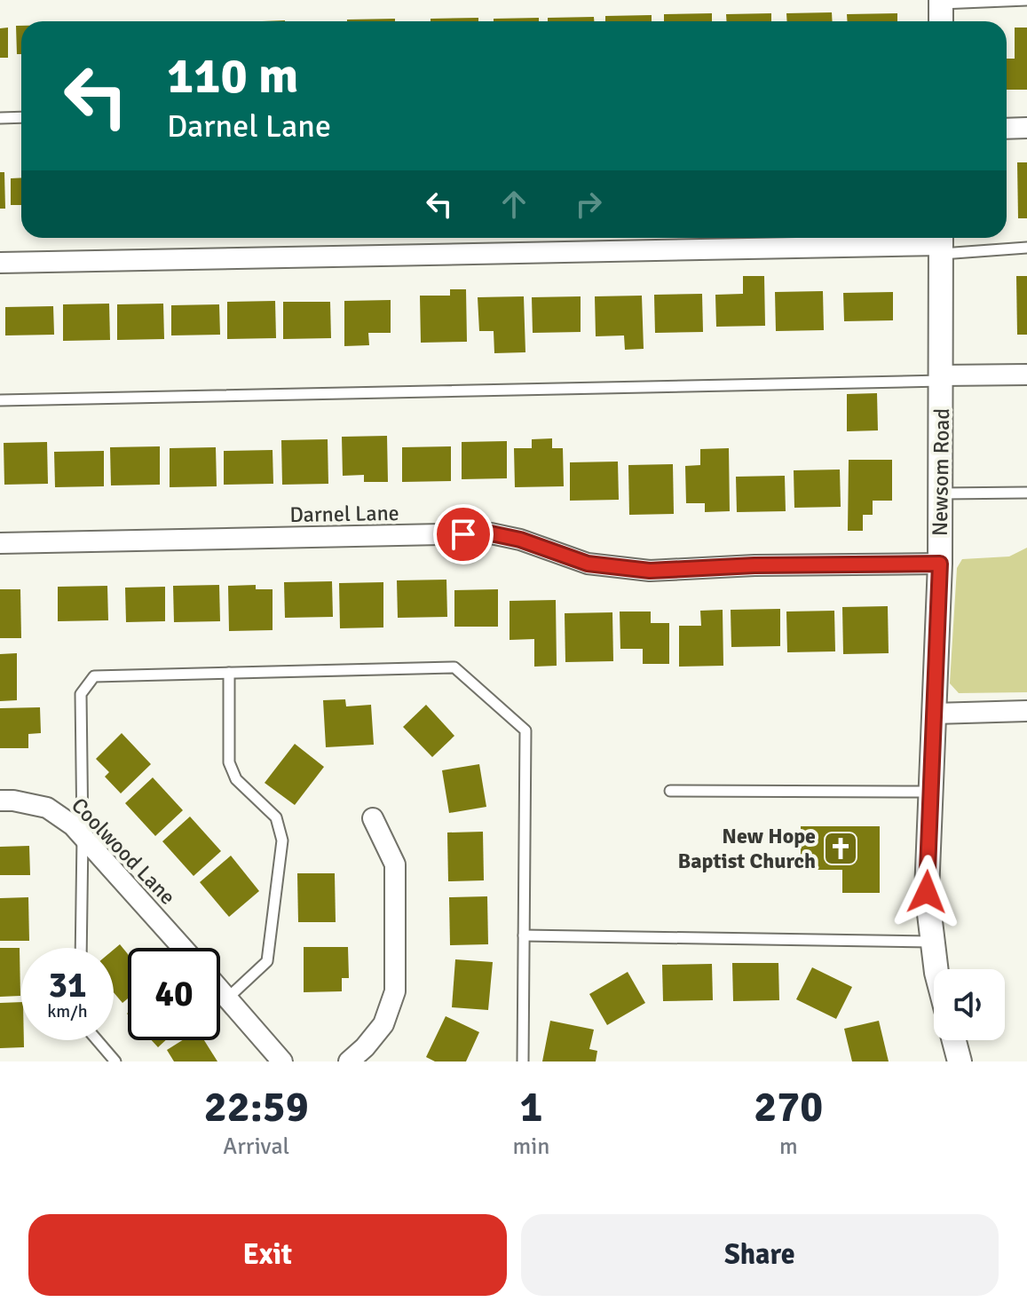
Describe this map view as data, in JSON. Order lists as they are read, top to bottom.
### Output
{
  "streets": {
    "street": ["Newsom Road", "Darnel Lane", "Coolwood Lane"]
  },
  "crossings": [
    ["Newsom Road", "Darnel Lane"]
  ],
  "places": {
    "church": ["New Hope Baptist Church"]
  },
  "page": {
    "turn": ["110 m", "Darnel Lane"],
    "speed": "31 km/h",
    "limit": "40",
    "eta": [
      "22:59",
      "Arrival",
      "1",
      "min",
      "270",
      "m"
    ],
    "buttons": ["Exit", "Share"]
  }
}
